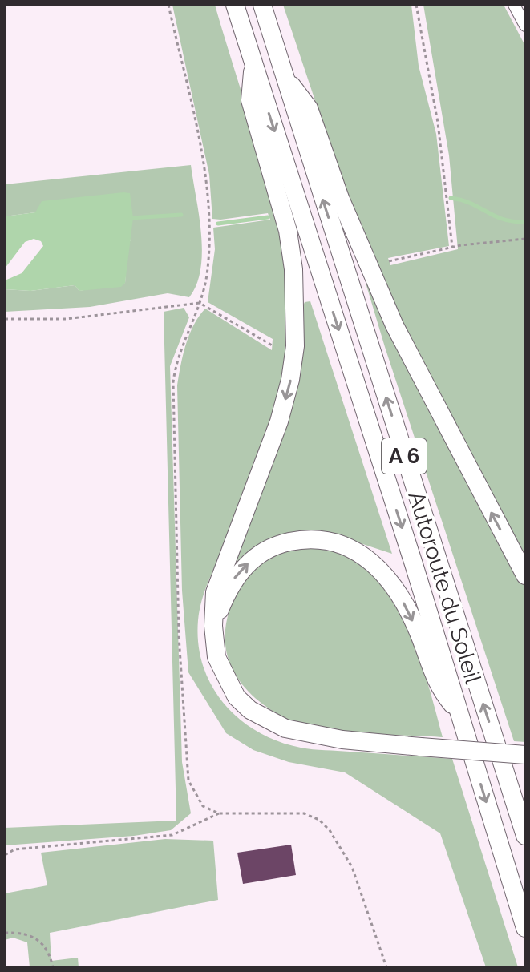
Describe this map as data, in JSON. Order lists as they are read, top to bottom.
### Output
{
  "streets": {
    "highway": ["A 6", "Autoroute du Soleil"]
  }
}
